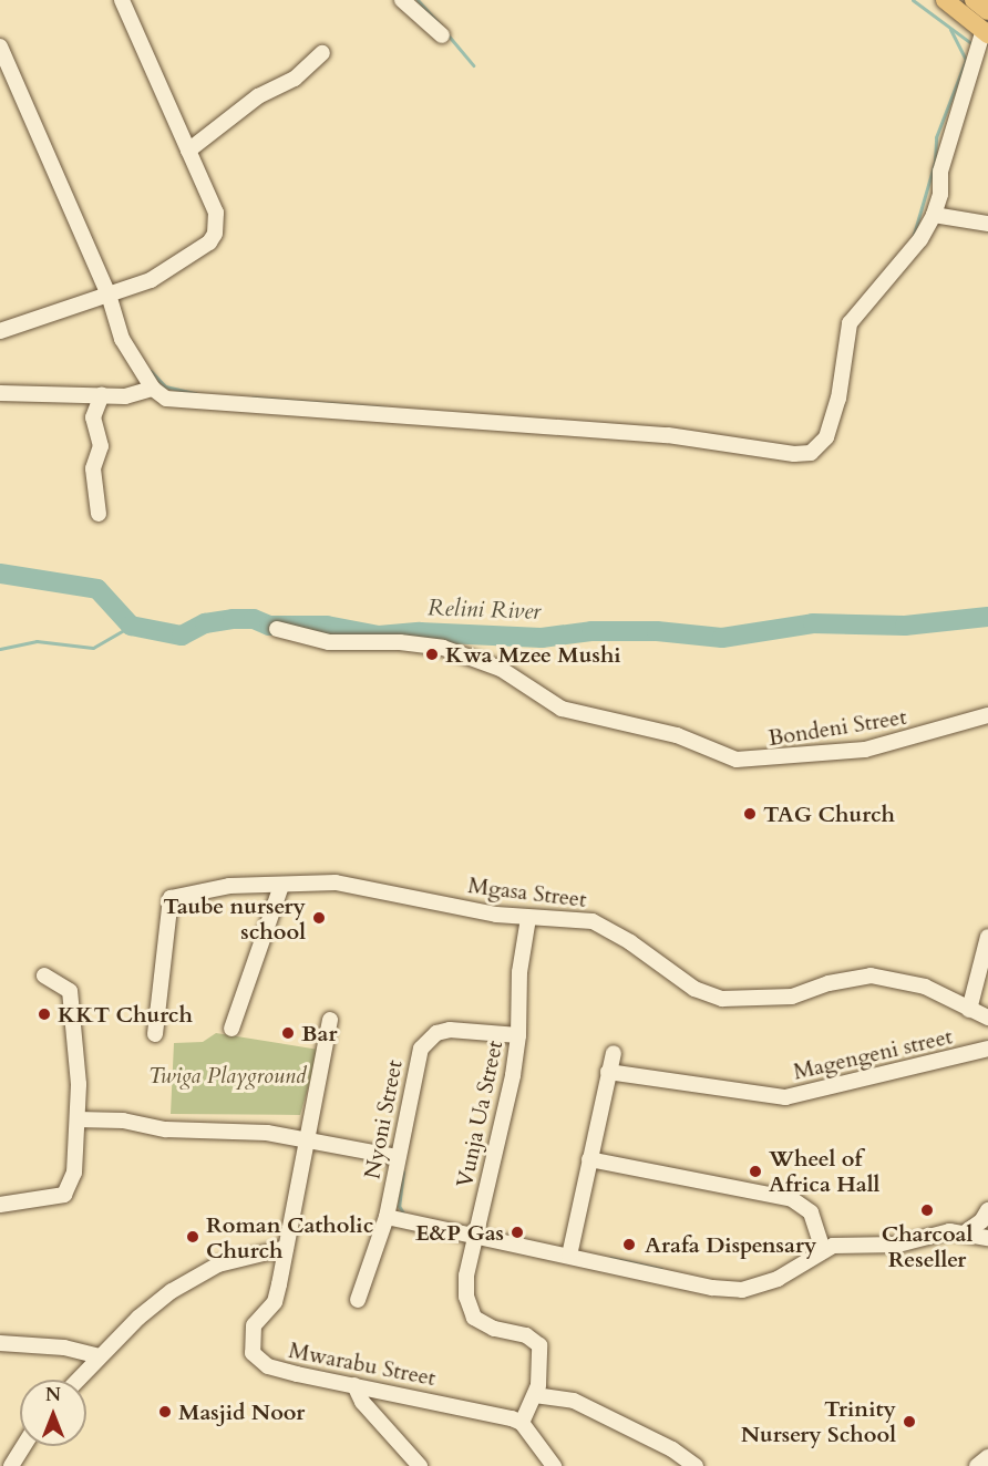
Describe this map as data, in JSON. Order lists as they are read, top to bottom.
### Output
{
  "streets": {
    "street": [
      "Bondeni Street",
      "Mgasa Street",
      "Magengeni street",
      "Vunja Ua Street",
      "Nyoni Street",
      "Mwarabu Street"
    ]
  },
  "crossings": [
    ["Mgasa Street", "Vunja Ua Street"],
    ["Vunja Ua Street", "Nyoni Street"]
  ],
  "water": ["Relini River"],
  "parks": ["Twiga Playground"],
  "places": [
    "Kwa Mzee Mushi",
    "TAG Church",
    "Taube nursery school",
    "KKT Church",
    "Bar",
    "Wheel of Africa Hall",
    "Charcoal Reseller",
    "E&P Gas",
    "Roman Catholic Church",
    "Arafa Dispensary",
    "Masjid Noor",
    "Trinity Nursery School"
  ],
  "north": "top"
}
